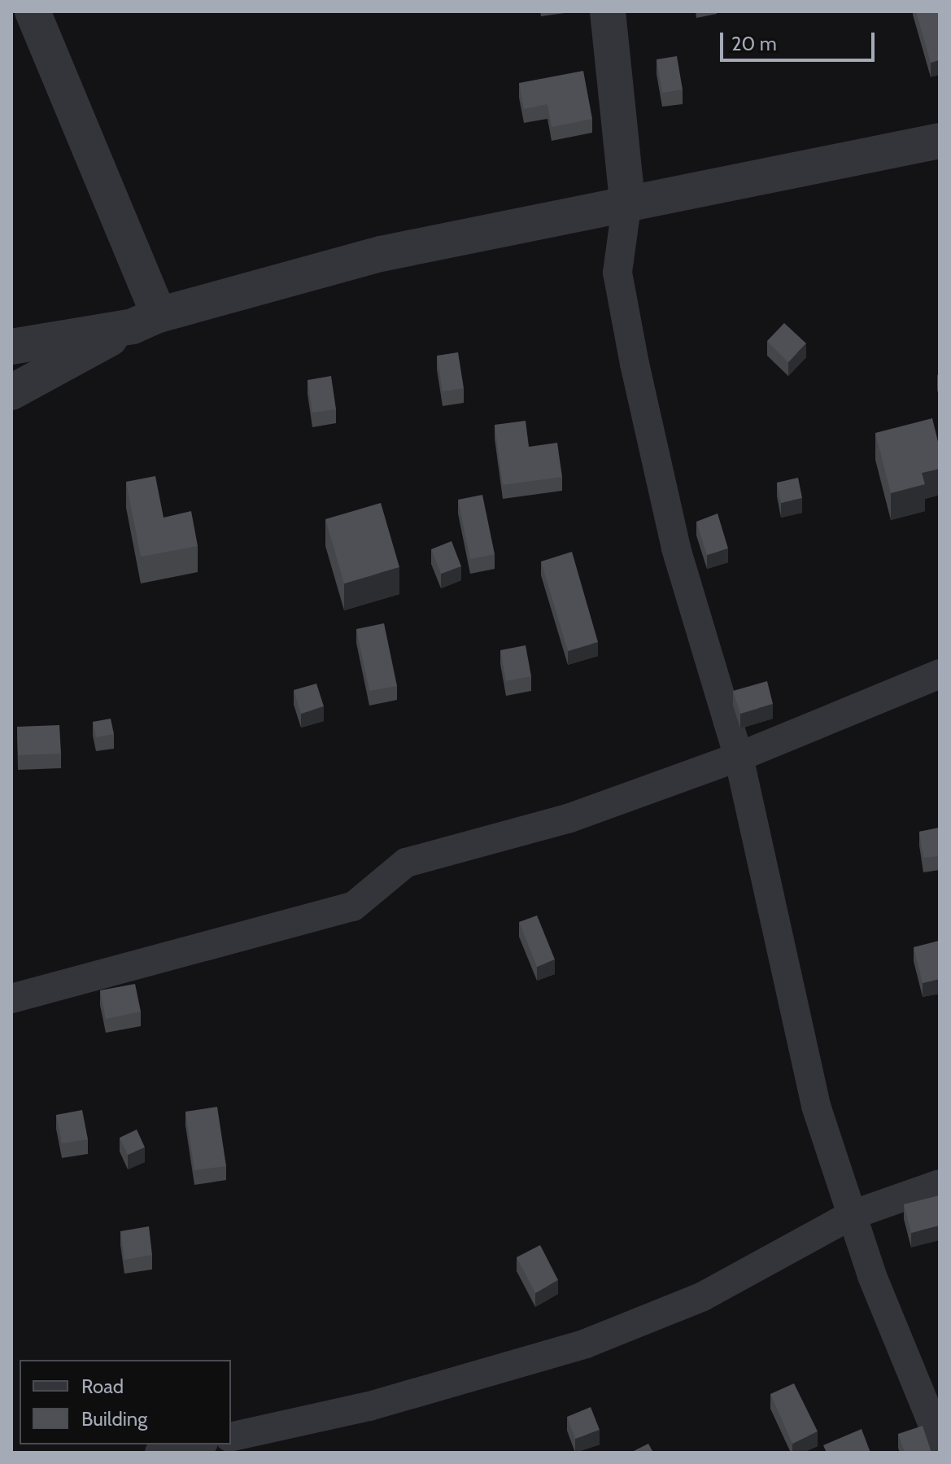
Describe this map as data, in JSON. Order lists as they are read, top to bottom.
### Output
{
  "legend": ["Road", "Building"],
  "scale_bar": "20 m"
}
